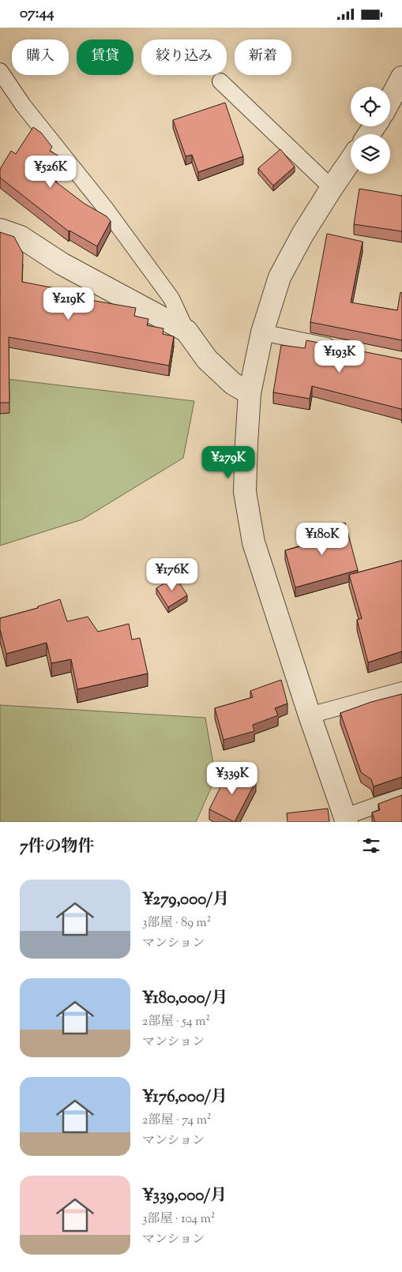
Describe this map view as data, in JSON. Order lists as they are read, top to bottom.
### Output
{
  "page": {
    "status": "07:44",
    "chip": [
      "購入",
      "賃貸",
      "絞り込み",
      "新着"
    ],
    "price": [
      "¥526K",
      "¥219K",
      "¥193K",
      "¥279K",
      "¥180K",
      "¥176K",
      "¥339K"
    ],
    "heading": "7件の物件",
    "list": [
      {
        "name": "¥279,000/月",
        "note": "3部屋 · 89 m² · マンション"
      },
      {
        "name": "¥180,000/月",
        "note": "2部屋 · 54 m² · マンション"
      },
      {
        "name": "¥176,000/月",
        "note": "2部屋 · 74 m² · マンション"
      },
      {
        "name": "¥339,000/月",
        "note": "3部屋 · 104 m² · マンション"
      }
    ]
  }
}
